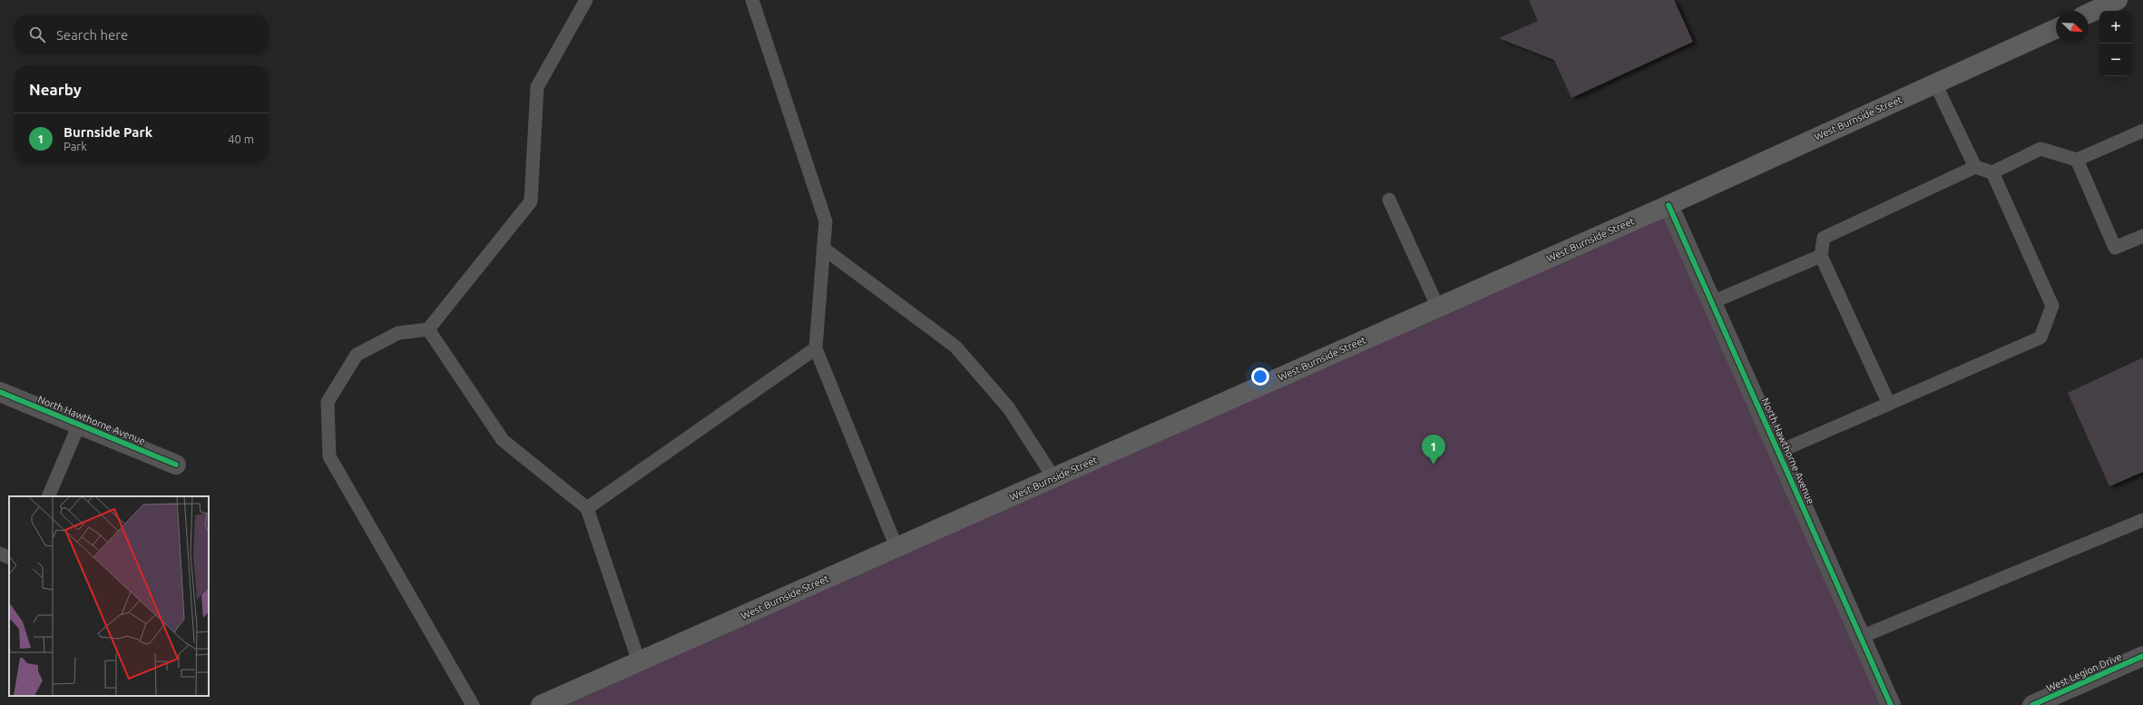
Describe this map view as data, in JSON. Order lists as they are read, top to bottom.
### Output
{
  "streets": {
    "main road": ["West Burnside Street"],
    "street": ["North Hawthorne Avenue", "West Legion Drive"]
  },
  "crossings": [
    ["West Burnside Street", "North Hawthorne Avenue"]
  ],
  "north": "bottom right",
  "page": {
    "map_buttons": ["+", "−"],
    "search": "Search here",
    "heading": "Nearby",
    "list": [
      {
        "mark": "1",
        "name": "Burnside Park",
        "note": "Park",
        "value": "40 m"
      }
    ],
    "pins": "1"
  }
}
